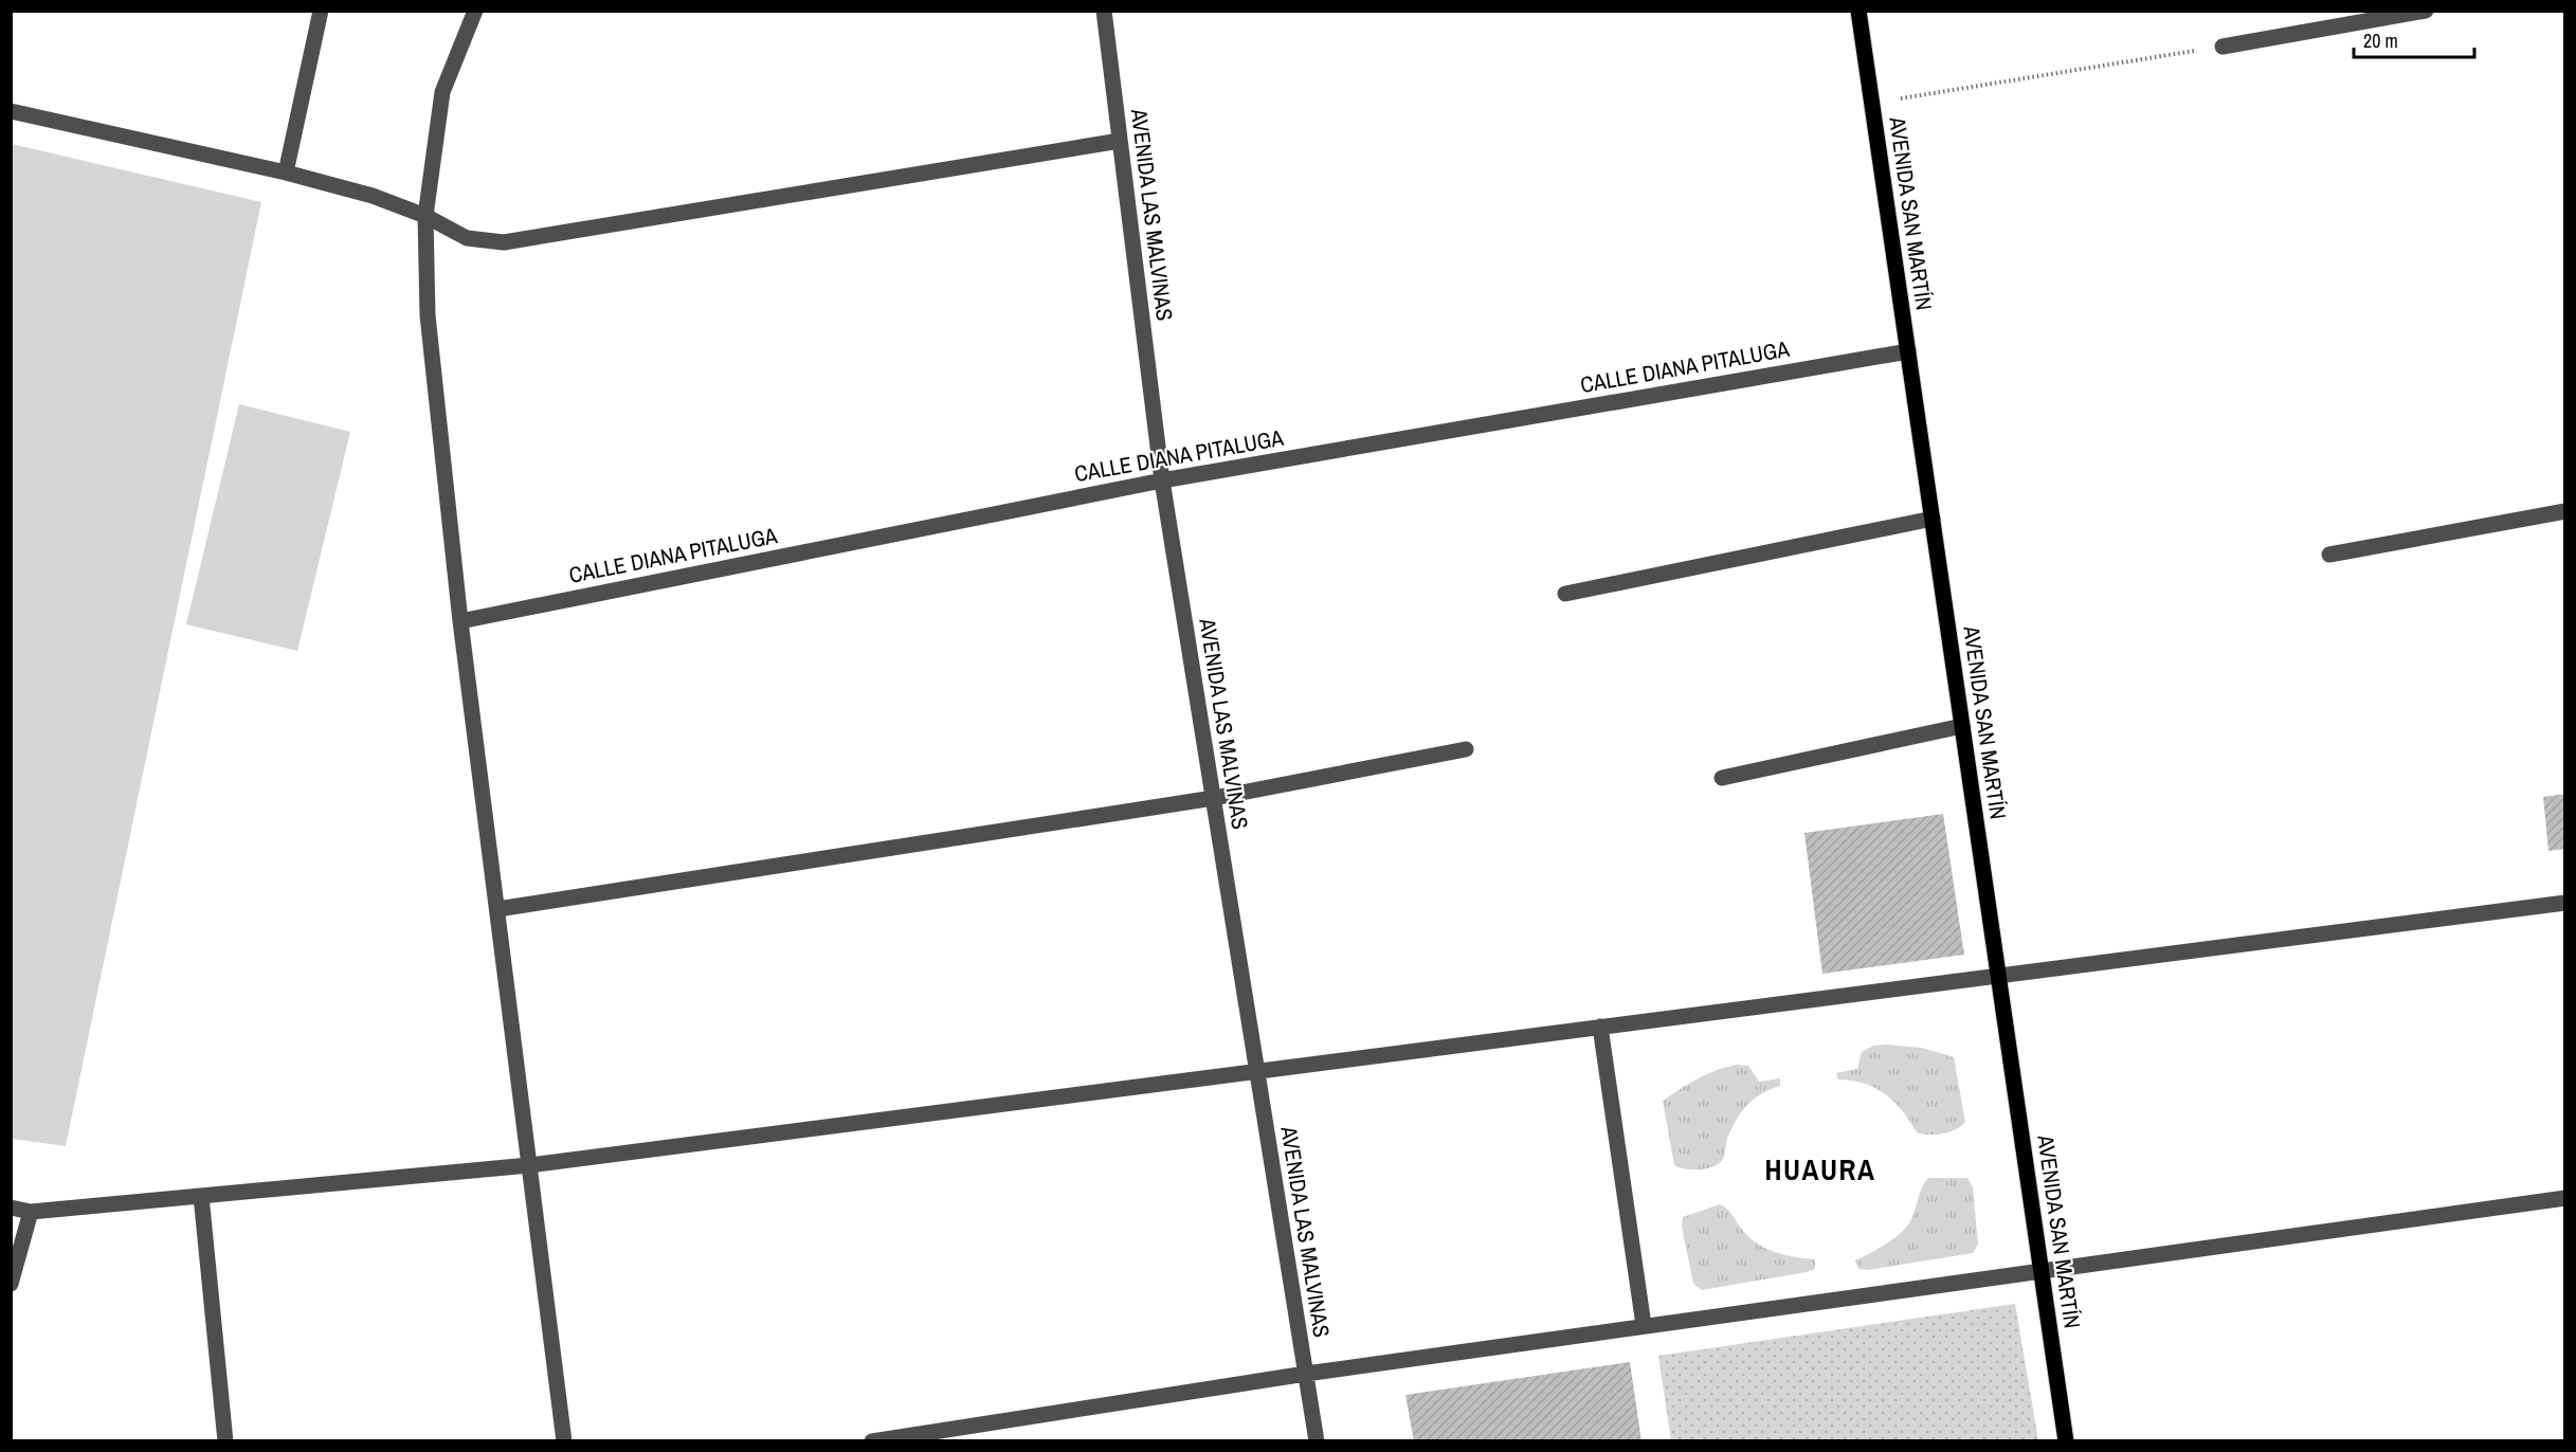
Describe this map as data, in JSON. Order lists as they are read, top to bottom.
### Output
{
  "streets": {
    "main road": ["AVENIDA SAN MARTÍN"],
    "street": ["AVENIDA LAS MALVINAS", "CALLE DIANA PITALUGA"]
  },
  "crossings": [
    ["AVENIDA SAN MARTÍN", "CALLE DIANA PITALUGA"],
    ["AVENIDA LAS MALVINAS", "CALLE DIANA PITALUGA"]
  ],
  "districts": ["HUAURA"],
  "scale_bar": "20 m"
}
